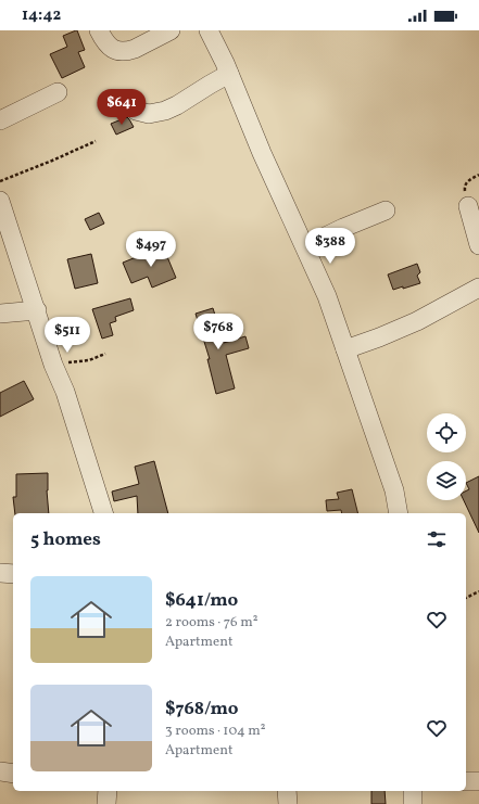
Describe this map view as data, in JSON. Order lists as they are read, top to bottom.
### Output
{
  "page": {
    "status": "14:42",
    "price": [
      "$641",
      "$388",
      "$497",
      "$768",
      "$511"
    ],
    "heading": "5 homes",
    "list": [
      {
        "name": "$641/mo",
        "note": "2 rooms · 76 m² · Apartment"
      },
      {
        "name": "$768/mo",
        "note": "3 rooms · 104 m² · Apartment"
      }
    ]
  }
}
